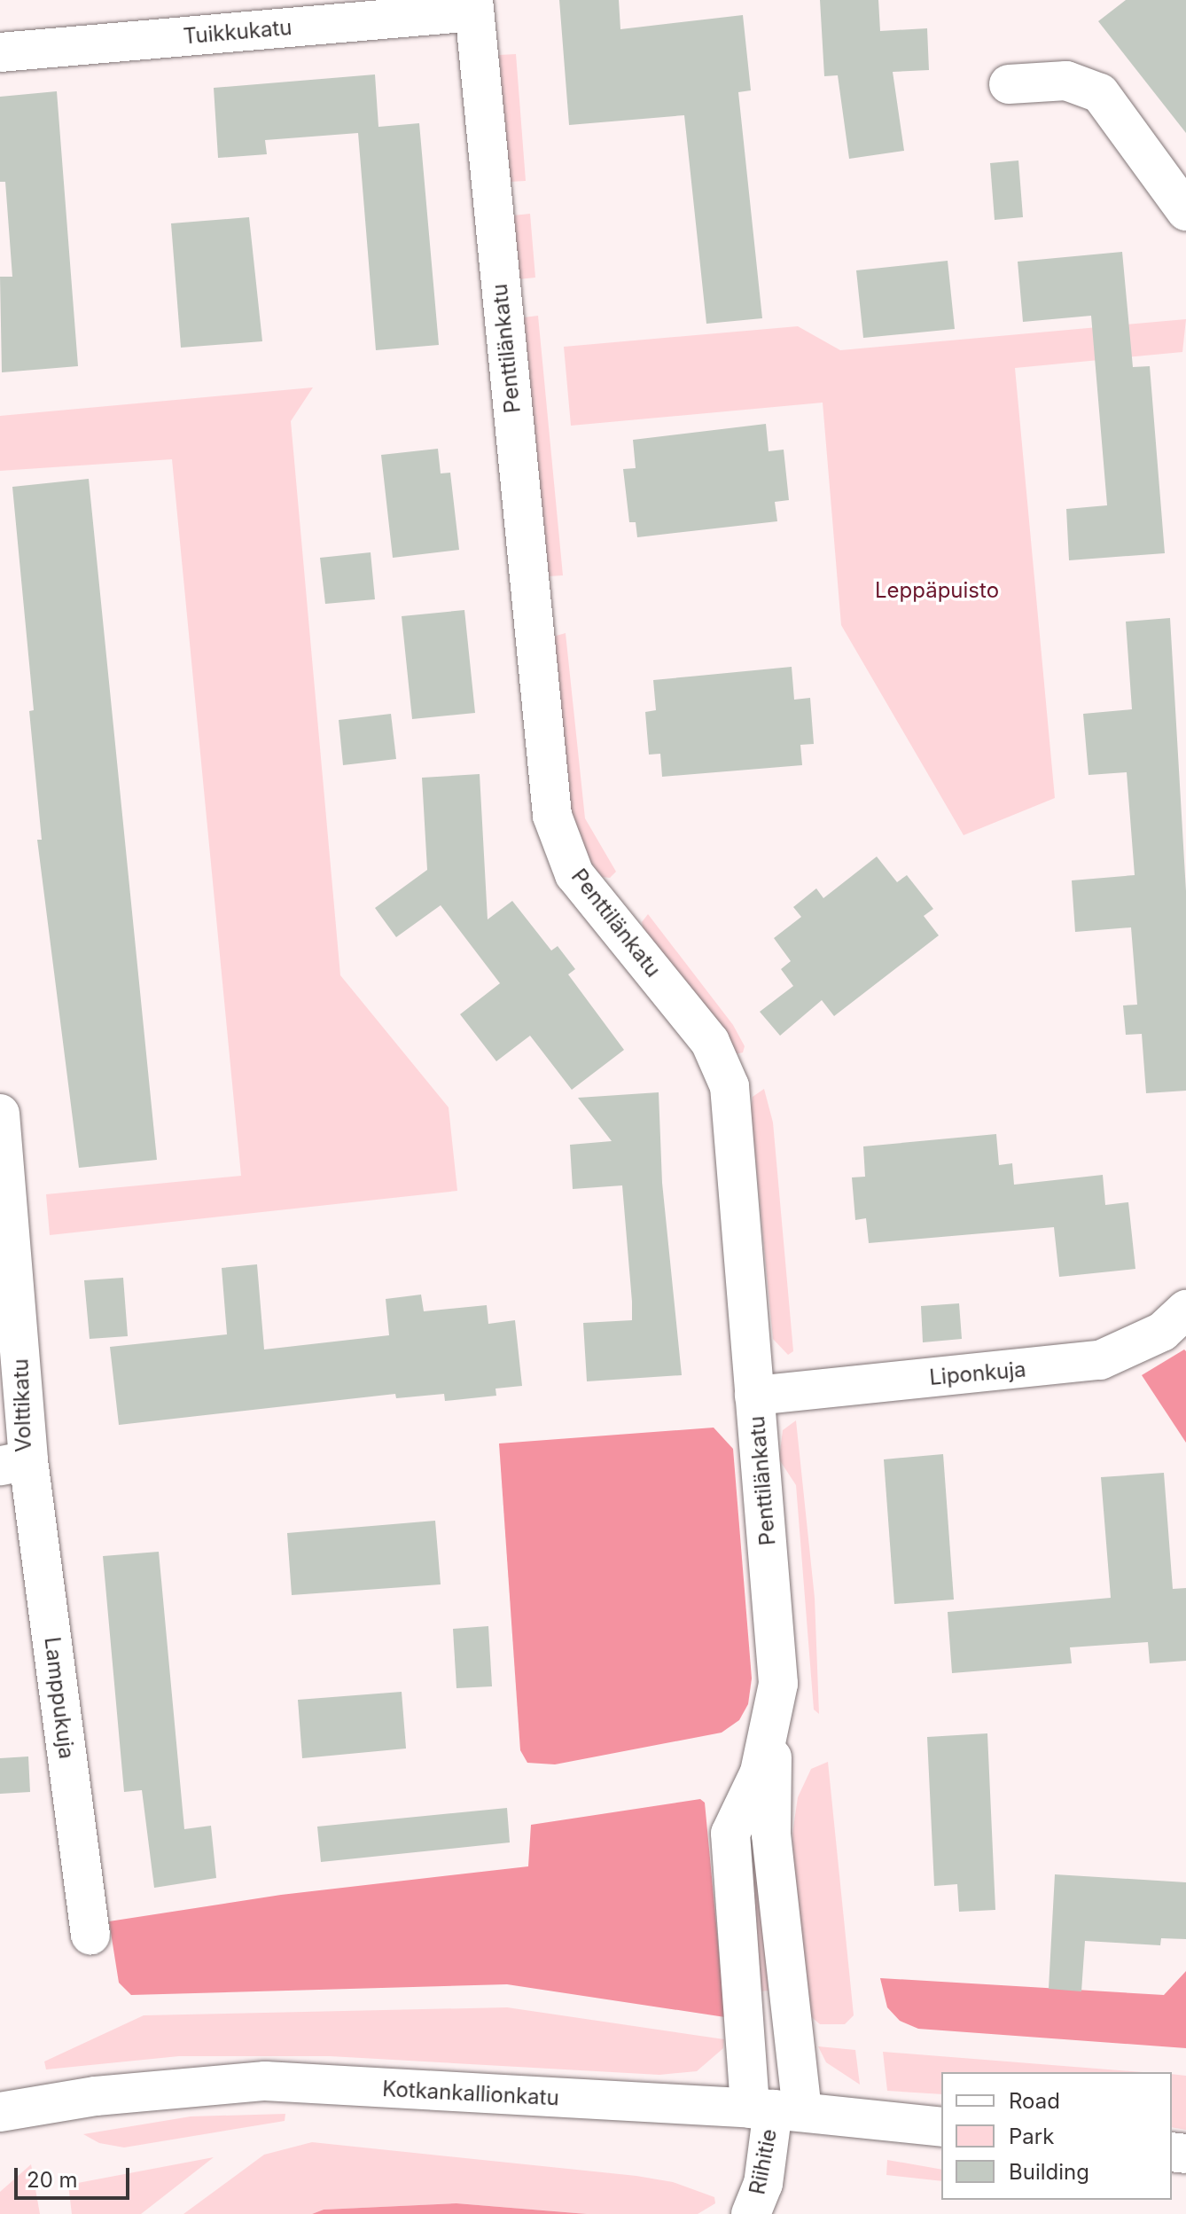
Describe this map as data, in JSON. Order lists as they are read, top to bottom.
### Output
{
  "streets": {
    "street": [
      "Tuikkukatu",
      "Penttilänkatu",
      "Liponkuja",
      "Volttikatu",
      "Lamppukuja",
      "Kotkankallionkatu",
      "Riihitie"
    ]
  },
  "crossings": [
    ["Tuikkukatu", "Penttilänkatu"],
    ["Penttilänkatu", "Liponkuja"],
    ["Penttilänkatu", "Kotkankallionkatu"],
    ["Penttilänkatu", "Riihitie"],
    ["Volttikatu", "Lamppukuja"],
    ["Kotkankallionkatu", "Riihitie"]
  ],
  "parks": ["Leppäpuisto"],
  "legend": ["Road", "Park", "Building"],
  "scale_bar": "20 m"
}
